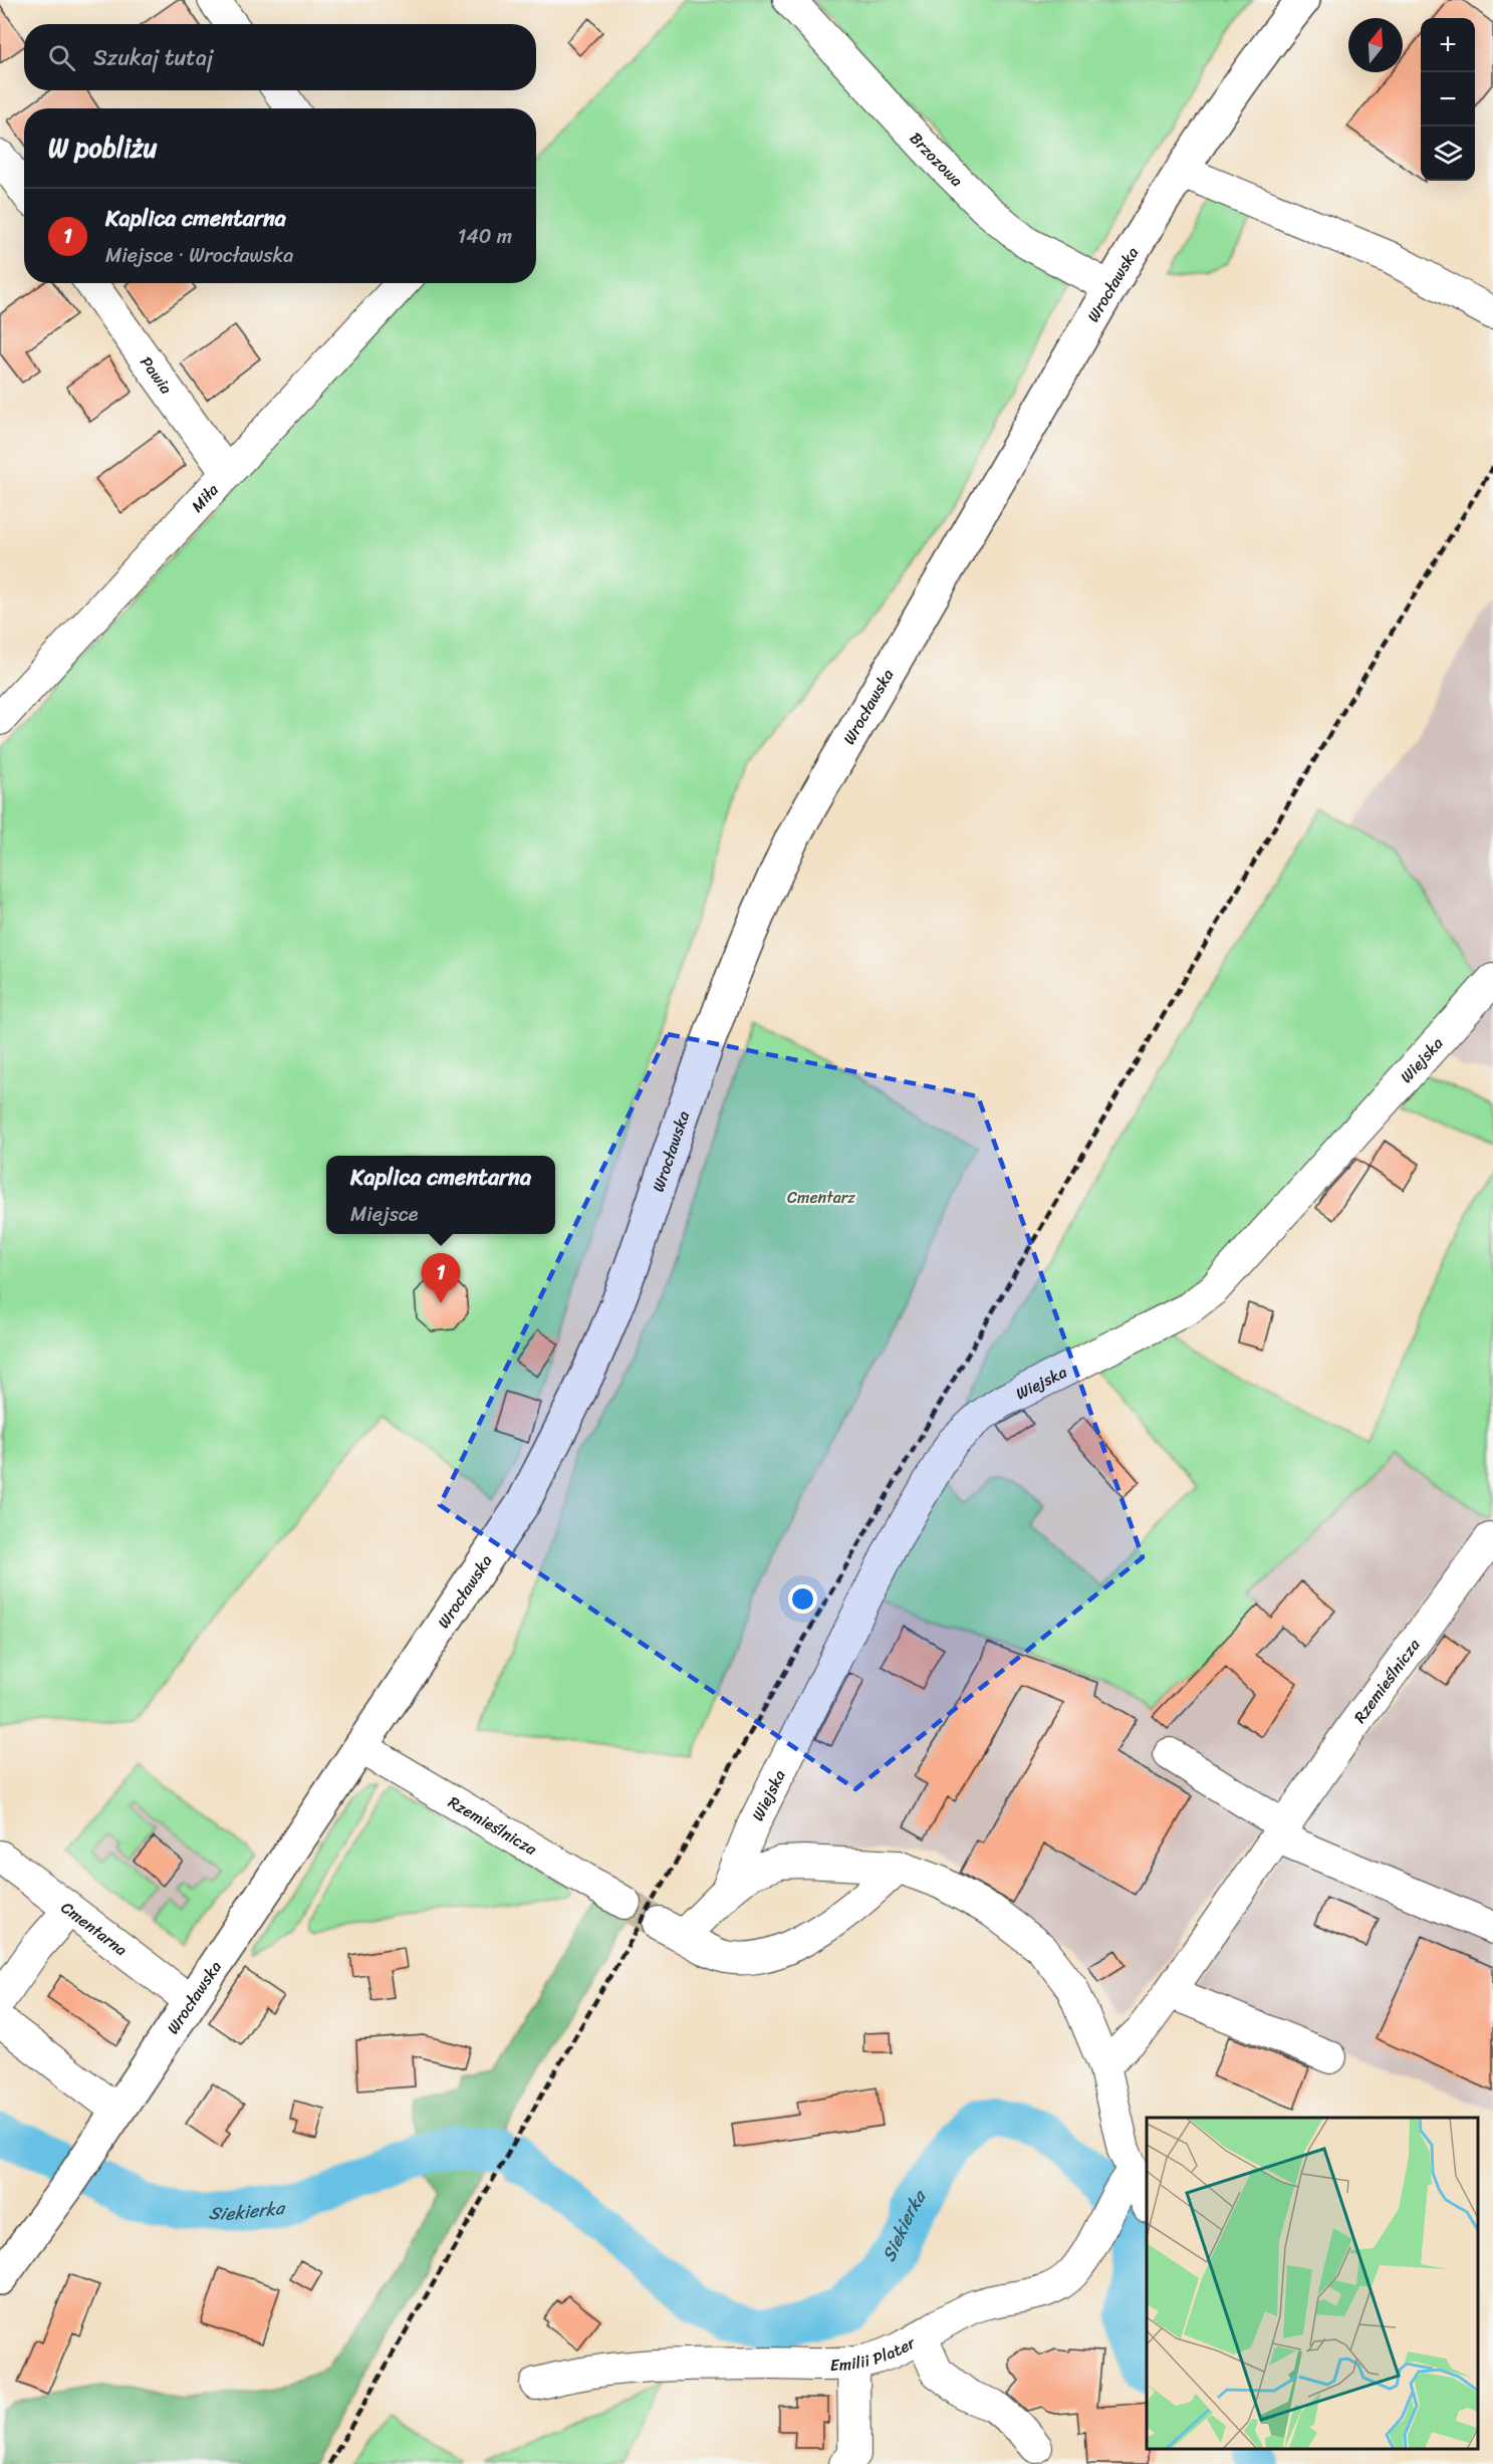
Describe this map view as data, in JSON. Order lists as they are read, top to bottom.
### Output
{
  "streets": {
    "main road": ["Wrocławska"],
    "street": [
      "Brzozowa",
      "Pawia",
      "Miła",
      "Wiejska",
      "Rzemieślnicza",
      "Cmentarna",
      "Emilii Plater"
    ]
  },
  "crossings": [
    ["Brzozowa", "Wrocławska"],
    ["Wrocławska", "Rzemieślnicza"],
    ["Wrocławska", "Cmentarna"],
    ["Pawia", "Miła"]
  ],
  "water": ["Siekierka"],
  "parks": ["Cmentarz"],
  "north": "top",
  "page": {
    "map_buttons": ["+", "−"],
    "search": "Szukaj tutaj",
    "heading": "W pobliżu",
    "list": [
      {
        "mark": "1",
        "name": "Kaplica cmentarna",
        "note": "Miejsce · Wrocławska",
        "value": "140 m"
      }
    ],
    "popup": ["Kaplica cmentarna", "Miejsce"],
    "pins": "1"
  }
}
